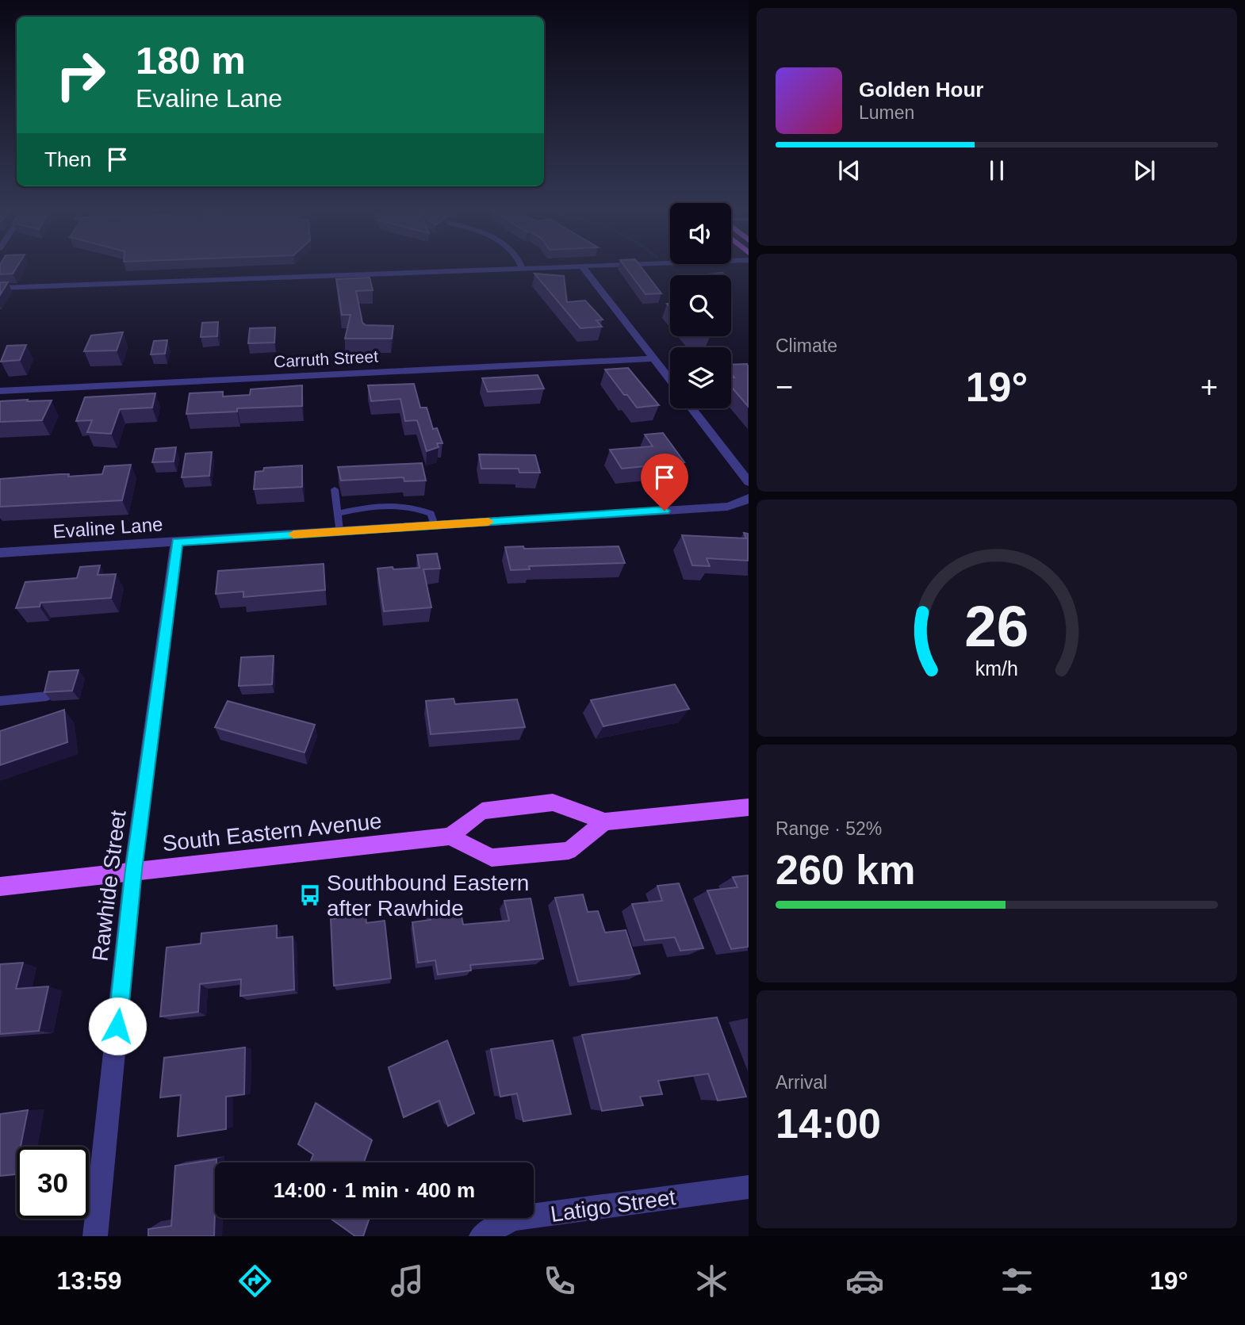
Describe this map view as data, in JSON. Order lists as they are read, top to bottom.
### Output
{
  "streets": {
    "main road": ["South Eastern Avenue"],
    "street": [
      "Carruth Street",
      "Evaline Lane",
      "Rawhide Street",
      "Latigo Street"
    ]
  },
  "crossings": [
    ["Evaline Lane", "Rawhide Street"],
    ["South Eastern Avenue", "Rawhide Street"]
  ],
  "places": {
    "bus stop": ["Southbound Eastern after Rawhide"]
  },
  "page": {
    "turn": ["180 m", "Evaline Lane"],
    "song": ["Golden Hour", "Lumen"],
    "then": "Then",
    "tile": [
      "Climate",
      ["Range · 52%", "260 km"],
      ["Arrival", "14:00"]
    ],
    "heat": ["−", "19°", "+"],
    "limit": "30",
    "trip": "14:00 · 1 min · 400 m",
    "tabs": ["13:59", "19°"],
    "gauge": ["26", "km/h"]
  }
}
